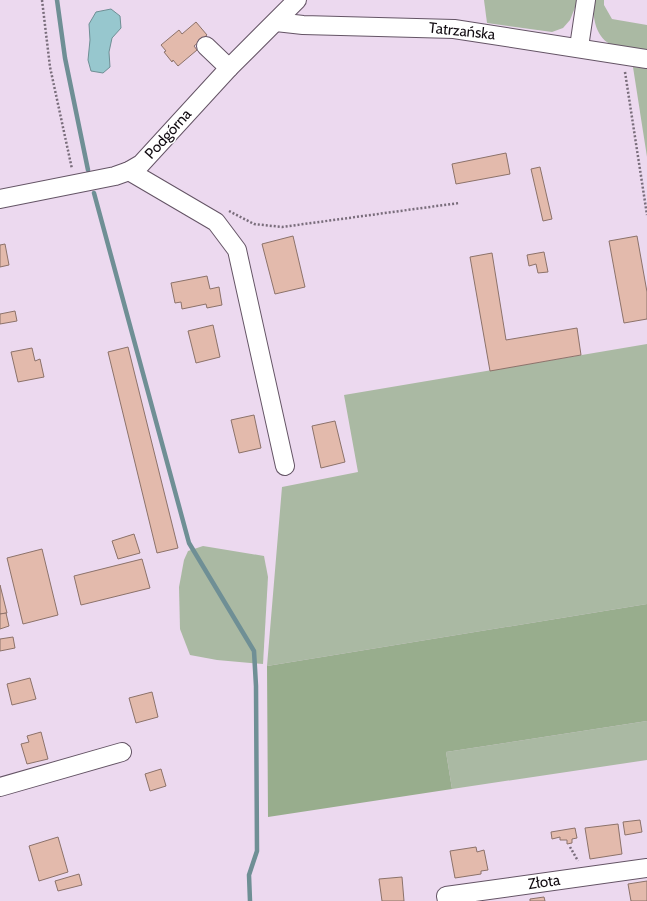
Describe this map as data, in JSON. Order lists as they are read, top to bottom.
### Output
{
  "streets": {
    "street": ["Tatrzańska", "Podgórna", "Złota"]
  },
  "crossings": [
    ["Tatrzańska", "Podgórna"]
  ]
}
